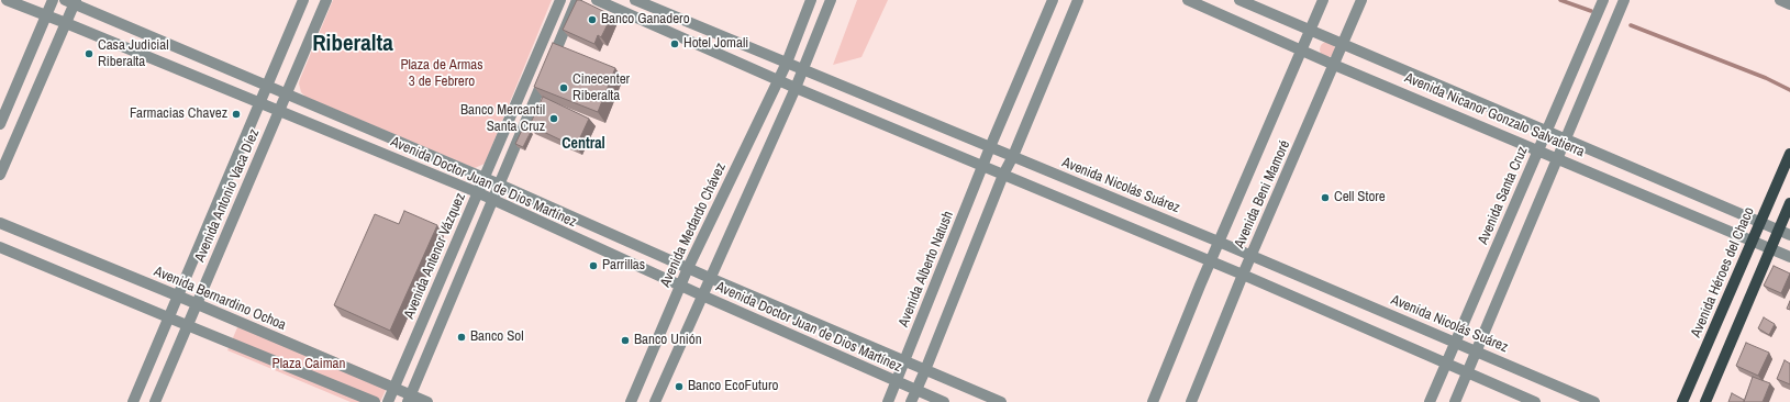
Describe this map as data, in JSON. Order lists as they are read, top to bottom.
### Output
{
  "streets": {
    "main road": ["Avenida Héroes del Chaco"],
    "street": [
      "Avenida Nicanor Gonzalo Salvatierra",
      "Avenida Doctor Juan de Dios Martínez",
      "Avenida Nicolás Suárez",
      "Avenida Beni Mamoré",
      "Avenida Antonio Vaca Díez",
      "Avenida Santa Cruz",
      "Avenida Medardo Chávez",
      "Avenida Antenor Vázquez",
      "Avenida Alberto Natush",
      "Avenida Bernardino Ochoa"
    ]
  },
  "crossings": [
    ["Avenida Nicanor Gonzalo Salvatierra", "Avenida Beni Mamoré"],
    ["Avenida Nicanor Gonzalo Salvatierra", "Avenida Santa Cruz"],
    ["Avenida Nicanor Gonzalo Salvatierra", "Avenida Héroes del Chaco"],
    ["Avenida Doctor Juan de Dios Martínez", "Avenida Antonio Vaca Díez"],
    ["Avenida Doctor Juan de Dios Martínez", "Avenida Medardo Chávez"],
    ["Avenida Doctor Juan de Dios Martínez", "Avenida Antenor Vázquez"],
    ["Avenida Doctor Juan de Dios Martínez", "Avenida Alberto Natush"],
    ["Avenida Nicolás Suárez", "Avenida Beni Mamoré"],
    ["Avenida Nicolás Suárez", "Avenida Santa Cruz"],
    ["Avenida Nicolás Suárez", "Avenida Medardo Chávez"],
    ["Avenida Nicolás Suárez", "Avenida Alberto Natush"],
    ["Avenida Antonio Vaca Díez", "Avenida Bernardino Ochoa"],
    ["Avenida Antenor Vázquez", "Avenida Bernardino Ochoa"]
  ],
  "districts": ["Riberalta", "Central"],
  "parks": ["Plaza de Armas 3 de Febrero", "Plaza Caiman"],
  "places": [
    "Banco Ganadero",
    "Hotel Jomali",
    "Casa Judicial Riberalta",
    "Cinecenter Riberalta",
    "Farmacias Chavez",
    "Banco Mercantil Santa Cruz",
    "Cell Store",
    "Parrillas",
    "Banco Sol",
    "Banco Unión",
    "Banco EcoFuturo"
  ]
}
